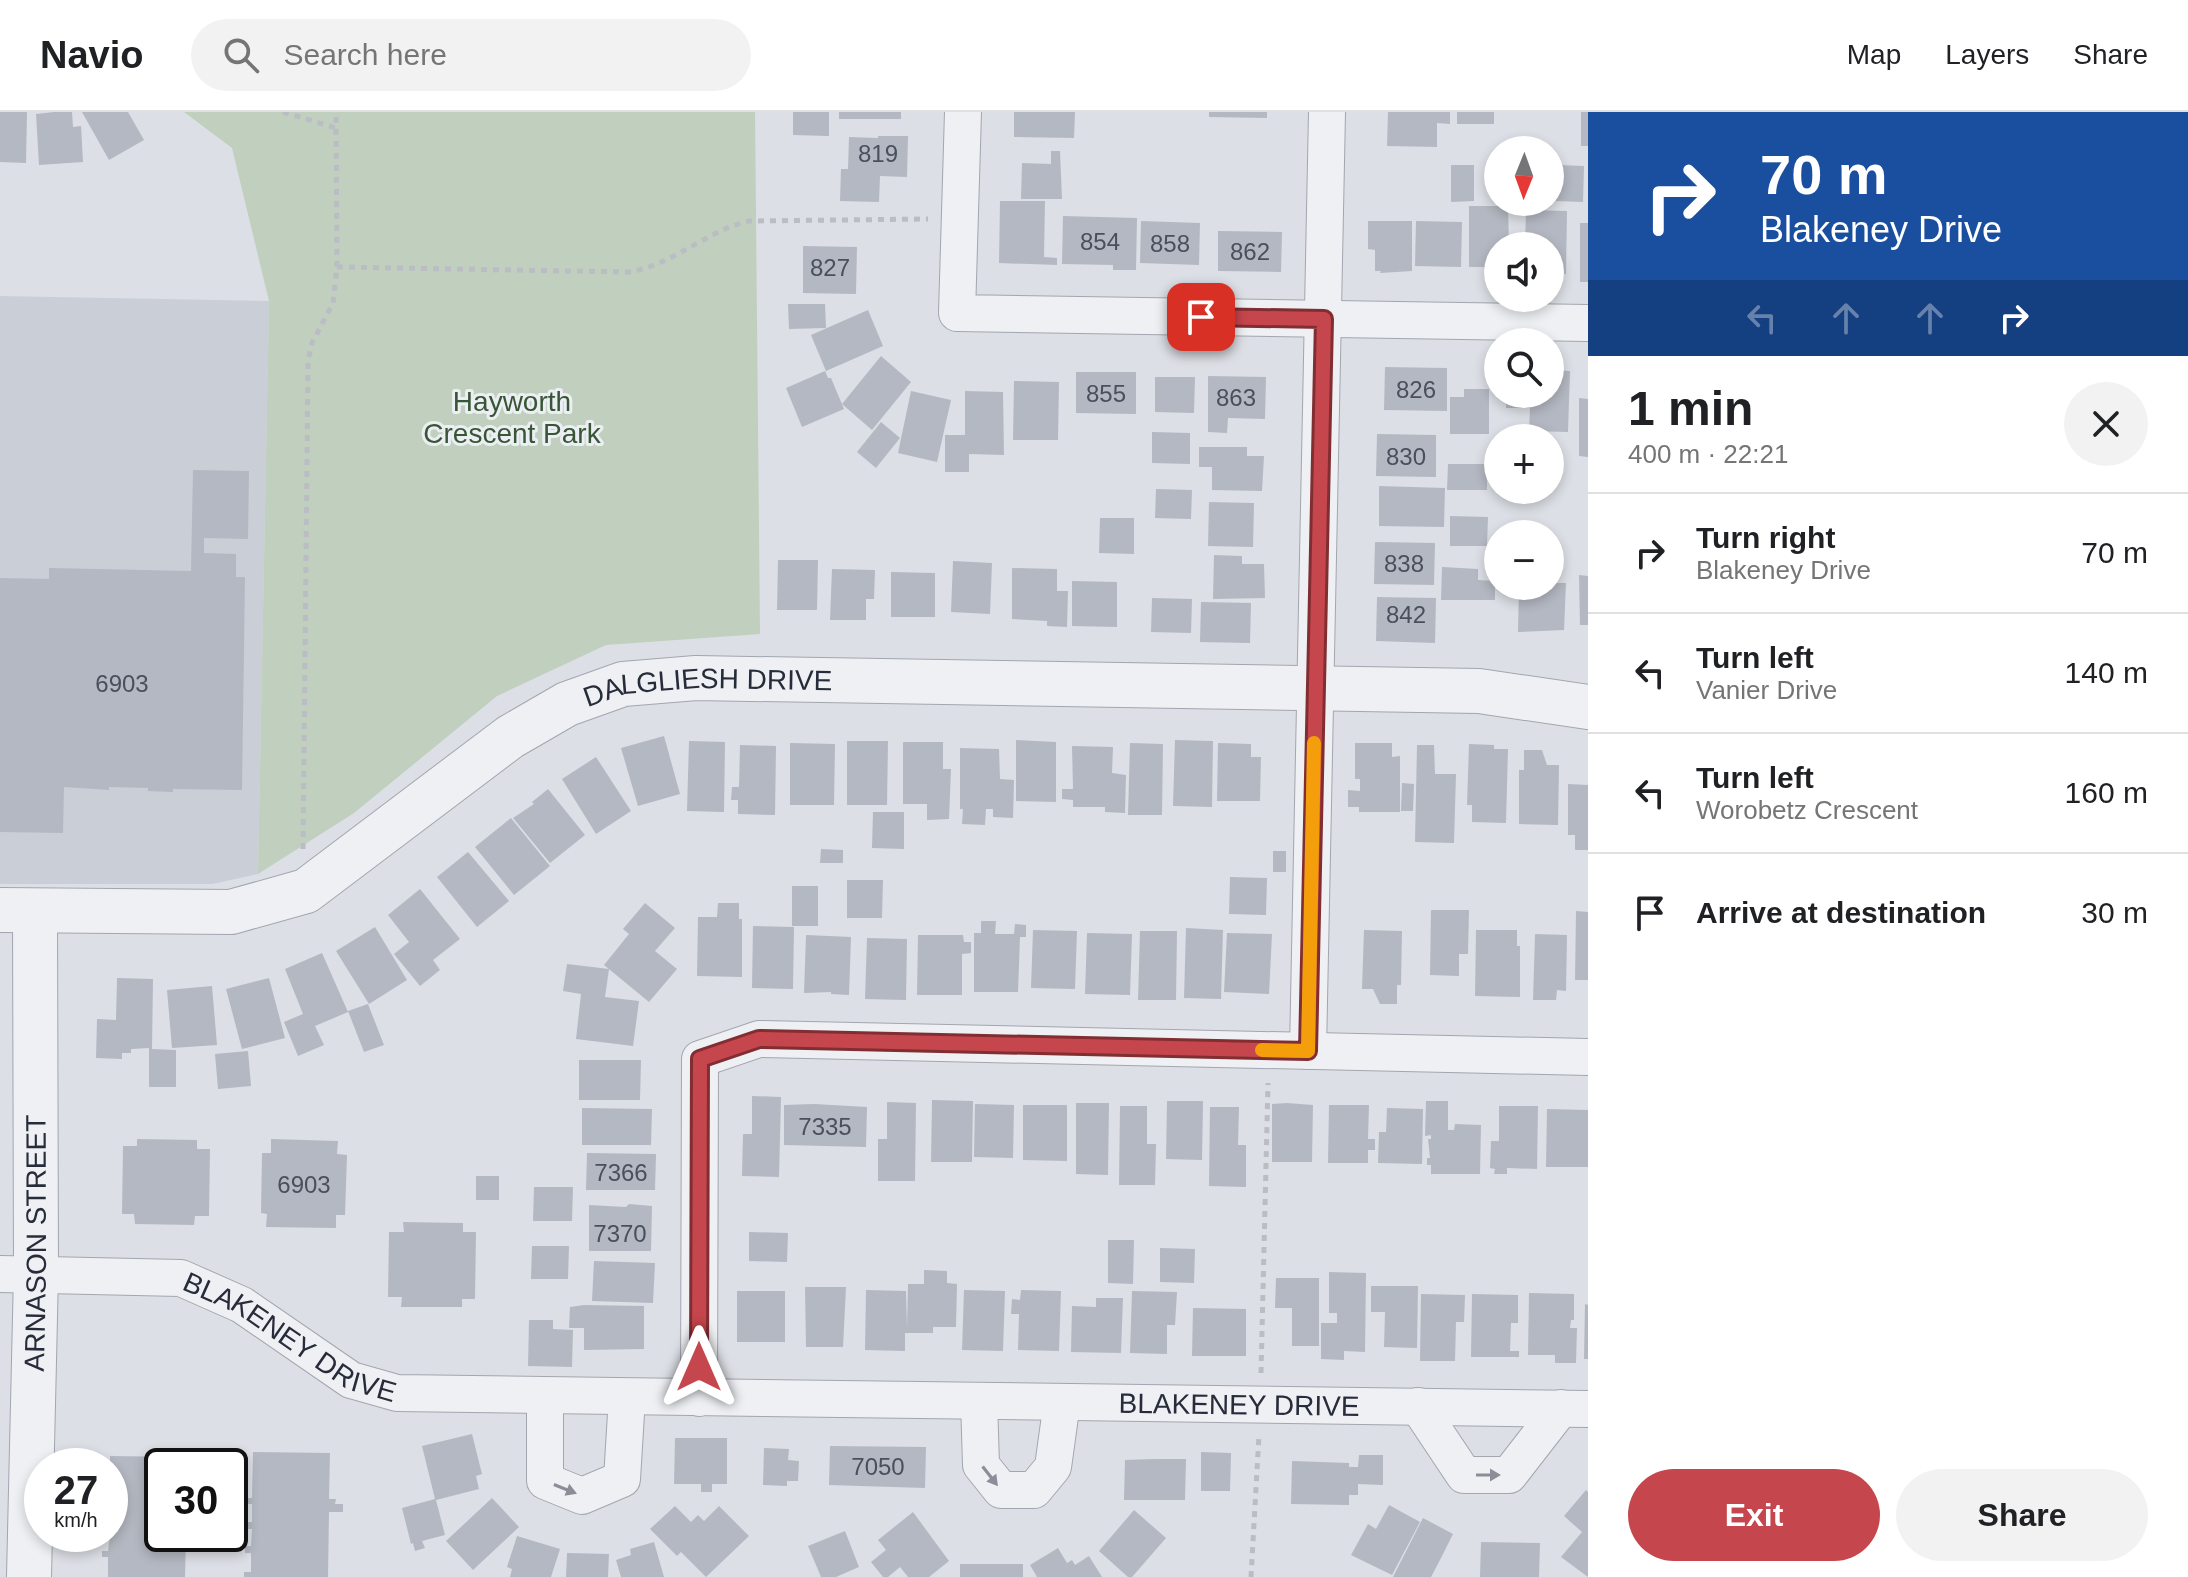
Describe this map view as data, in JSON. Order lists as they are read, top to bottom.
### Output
{
  "streets": {
    "street": ["DALGLIESH DRIVE", "ARNASON STREET", "BLAKENEY DRIVE"]
  },
  "crossings": [
    ["DALGLIESH DRIVE", "ARNASON STREET"],
    ["ARNASON STREET", "BLAKENEY DRIVE"]
  ],
  "parks": ["Hayworth Crescent Park"],
  "house_numbers": [
    "819",
    "854",
    "858",
    "862",
    "827",
    "826",
    "855",
    "863",
    "830",
    "838",
    "842",
    "6903",
    "7335",
    "7366",
    "6903",
    "7370",
    "7050"
  ],
  "north": "bottom",
  "page": {
    "header": "Navio",
    "search": "Search here",
    "nav": ["Map", "Layers", "Share"],
    "turn": ["70 m", "Blakeney Drive"],
    "map_buttons": ["+", "−"],
    "heading": ["1 min", "400 m · 22:21"],
    "list": [
      {
        "name": "Turn right",
        "note": "Blakeney Drive",
        "value": "70 m"
      },
      {
        "name": "Turn left",
        "note": "Vanier Drive",
        "value": "140 m"
      },
      {
        "name": "Turn left",
        "note": "Worobetz Crescent",
        "value": "160 m"
      },
      {
        "name": "Arrive at destination",
        "value": "30 m"
      }
    ],
    "speed": "27 km/h",
    "limit": "30",
    "buttons": ["Exit", "Share"]
  }
}
